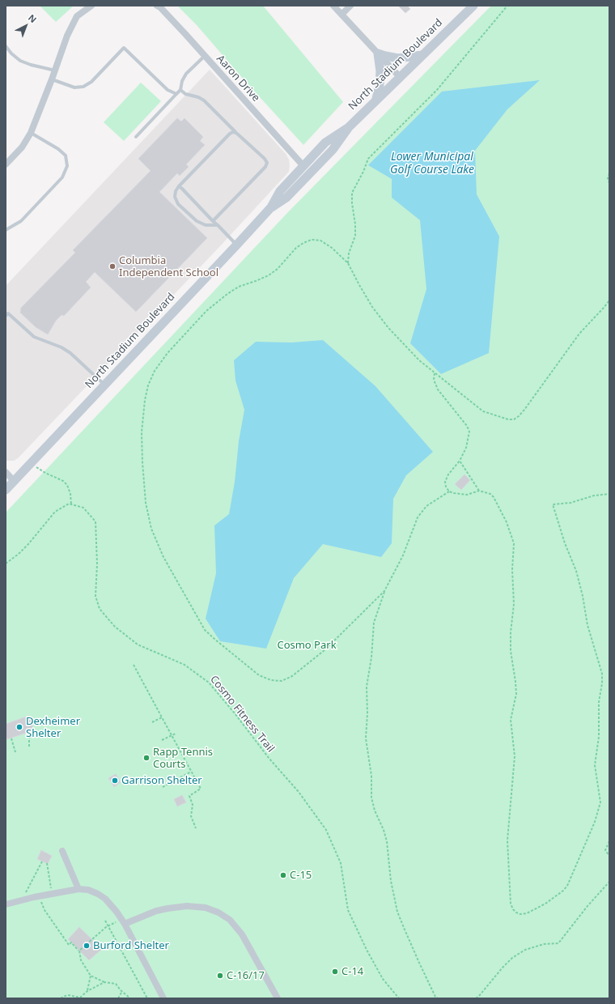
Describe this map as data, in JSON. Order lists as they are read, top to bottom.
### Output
{
  "streets": {
    "main road": ["North Stadium Boulevard"],
    "street": ["Aaron Drive"],
    "path": ["Cosmo Fitness Trail"]
  },
  "crossings": [
    ["North Stadium Boulevard", "Aaron Drive"]
  ],
  "water": ["Lower Municipal Golf Course Lake"],
  "parks": ["Cosmo Park"],
  "places": [
    "Columbia Independent School",
    "Dexheimer Shelter",
    "Rapp Tennis Courts",
    "Garrison Shelter",
    "C-15",
    "Burford Shelter",
    "C-14",
    "C-16/17"
  ],
  "north": "top right"
}
